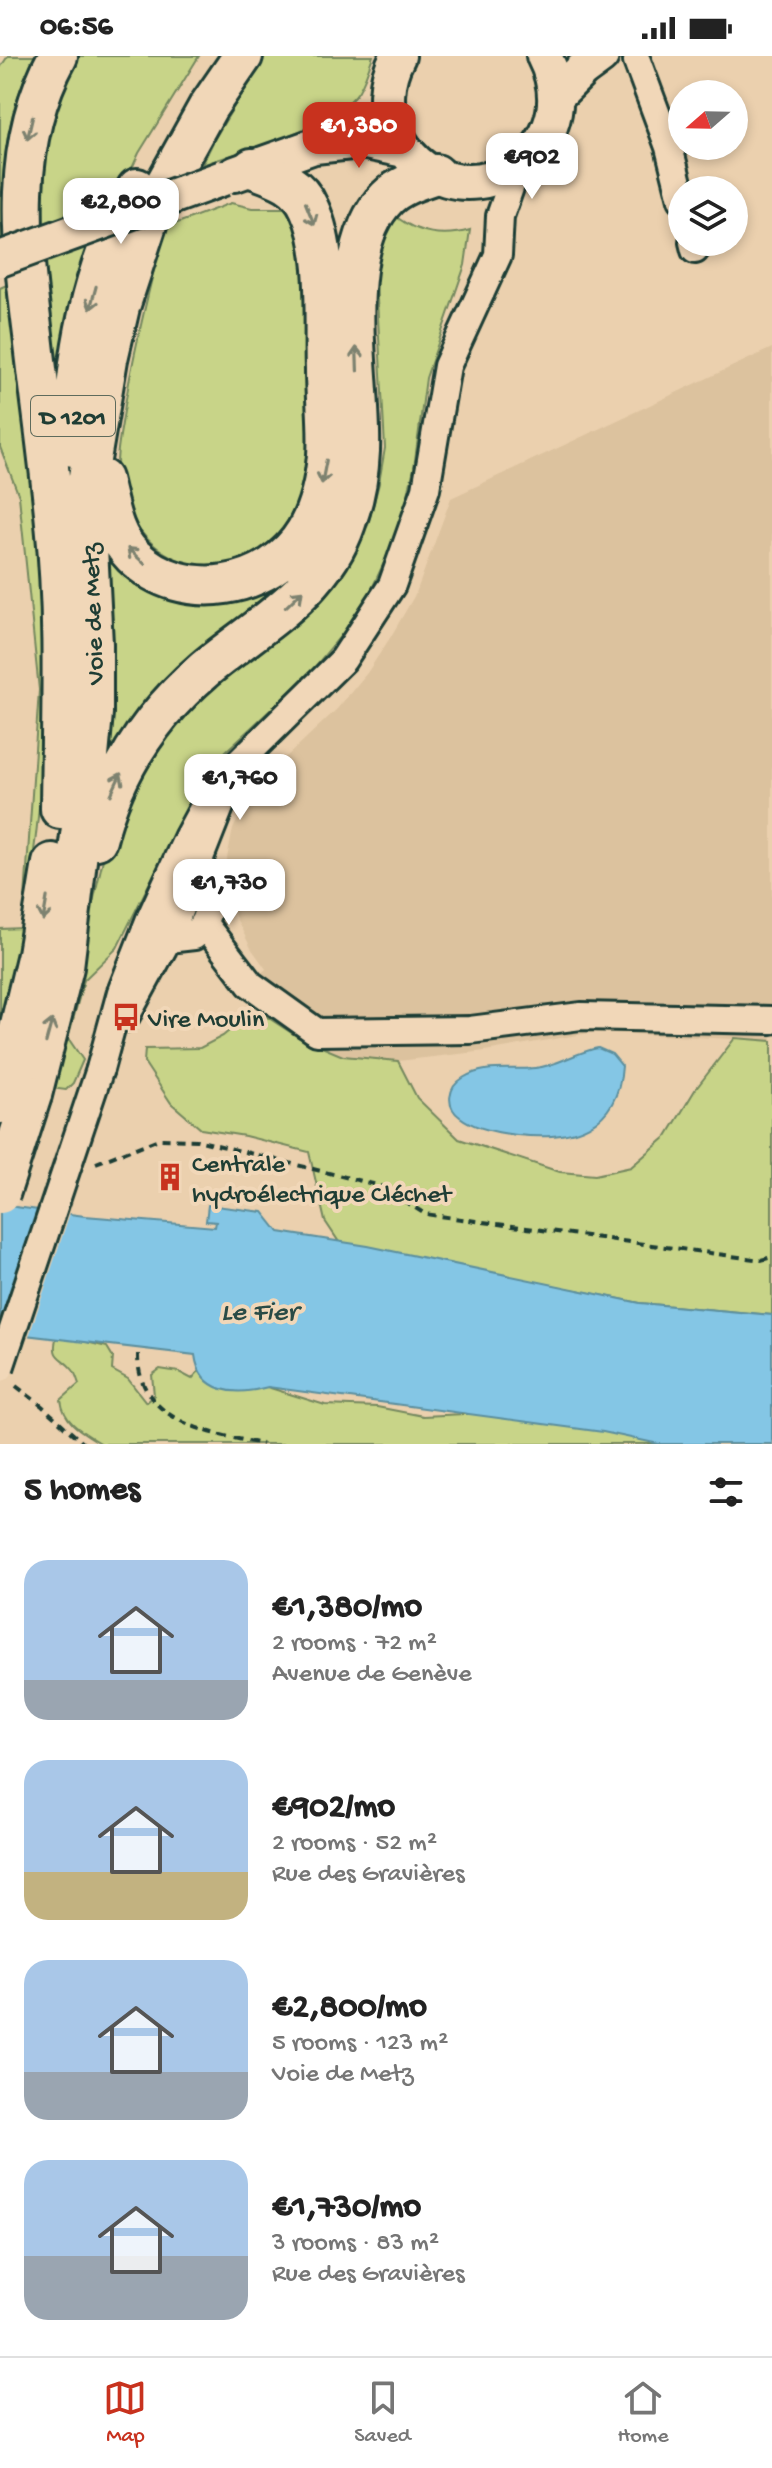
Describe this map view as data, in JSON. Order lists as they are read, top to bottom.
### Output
{
  "streets": {
    "highway": ["D 1201", "Voie de Metz"]
  },
  "water": ["Le Fier"],
  "places": {
    "bus stop": ["Vire Moulin"],
    "building": ["Centrale hydroélectrique Cléchet"]
  },
  "north": "left",
  "page": {
    "status": "06:56",
    "price": [
      "€1,380",
      "€902",
      "€2,800",
      "€1,760",
      "€1,730"
    ],
    "heading": "5 homes",
    "list": [
      {
        "name": "€1,380/mo",
        "note": "2 rooms · 72 m² · Avenue de Genève"
      },
      {
        "name": "€902/mo",
        "note": "2 rooms · 52 m² · Rue des Gravières"
      },
      {
        "name": "€2,800/mo",
        "note": "5 rooms · 123 m² · Voie de Metz"
      },
      {
        "name": "€1,730/mo",
        "note": "3 rooms · 83 m² · Rue des Gravières"
      }
    ],
    "tabs": ["Map", "Saved", "Home"]
  }
}
